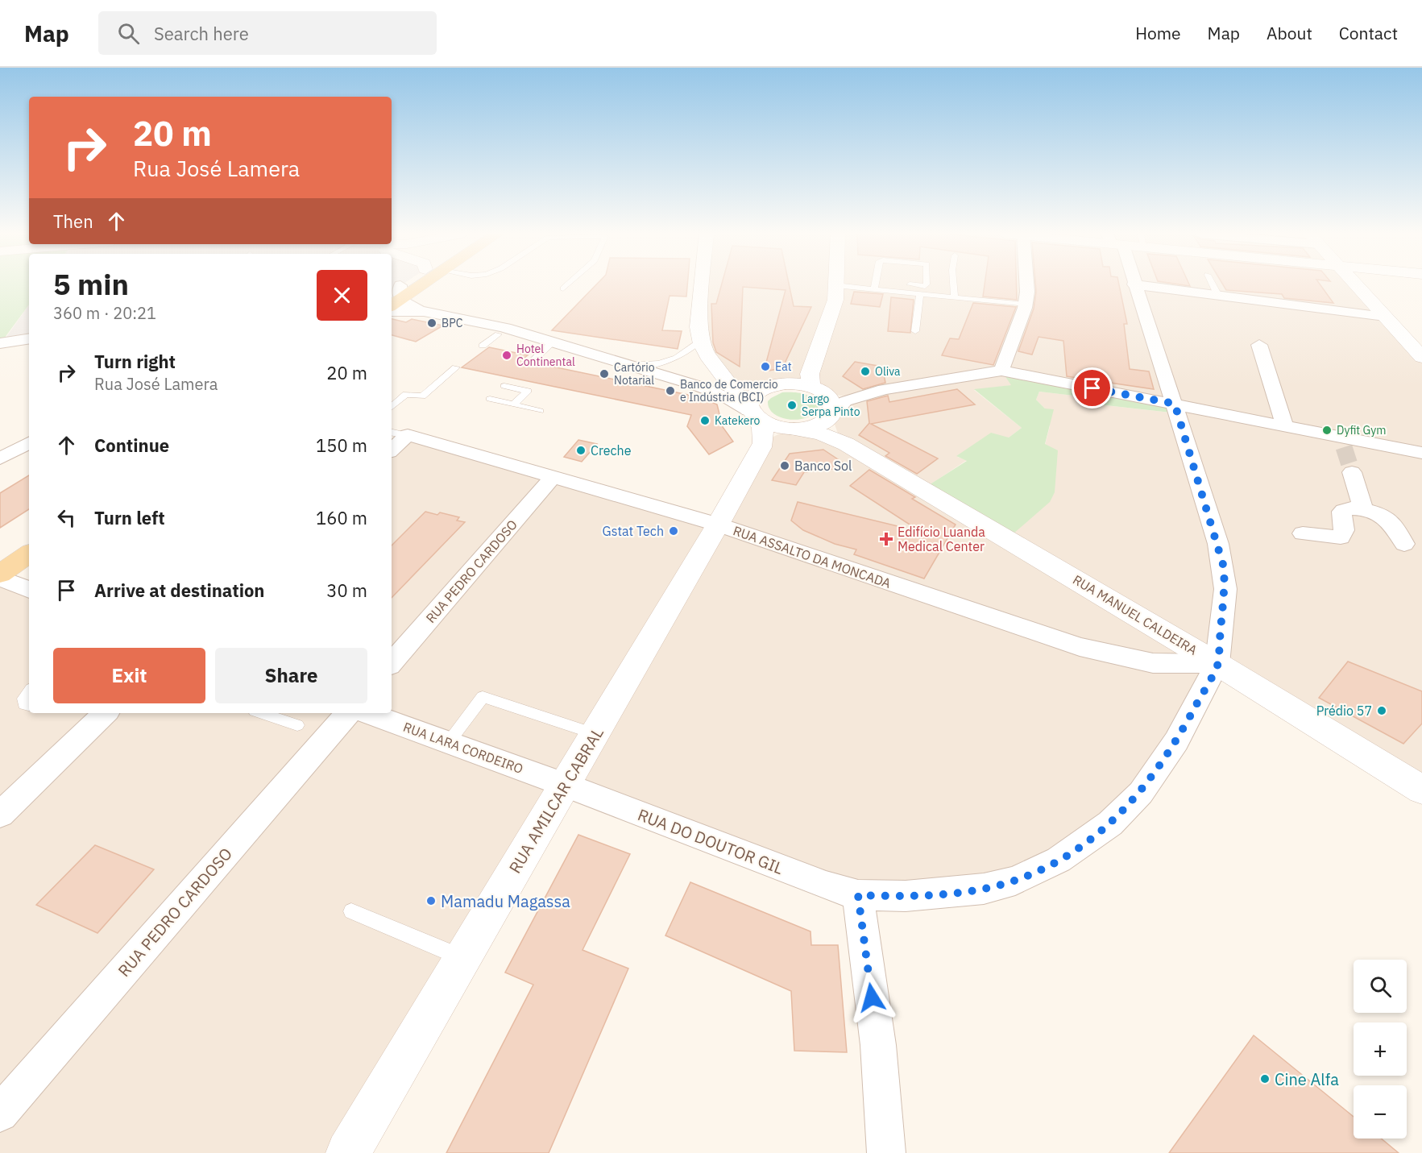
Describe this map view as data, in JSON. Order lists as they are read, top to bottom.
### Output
{
  "streets": {
    "street": [
      "RUA ASSALTO DA MONCADA",
      "RUA PEDRO CARDOSO",
      "RUA MANUEL CALDEIRA",
      "RUA LARA CORDEIRO",
      "RUA AMILCAR CABRAL",
      "RUA DO DOUTOR GIL"
    ]
  },
  "crossings": [
    ["RUA ASSALTO DA MONCADA", "RUA PEDRO CARDOSO"],
    ["RUA ASSALTO DA MONCADA", "RUA MANUEL CALDEIRA"],
    ["RUA ASSALTO DA MONCADA", "RUA AMILCAR CABRAL"],
    ["RUA ASSALTO DA MONCADA", "RUA DO DOUTOR GIL"],
    ["RUA MANUEL CALDEIRA", "RUA DO DOUTOR GIL"],
    ["RUA LARA CORDEIRO", "RUA AMILCAR CABRAL"],
    ["RUA LARA CORDEIRO", "RUA DO DOUTOR GIL"],
    ["RUA AMILCAR CABRAL", "RUA DO DOUTOR GIL"]
  ],
  "places": {
    "other": [
      "BPC",
      "Hotel Continental",
      "Eat",
      "Oliva",
      "Cartório Notarial",
      "Banco de Comercio e Indústria (BCI)",
      "Largo Serpa Pinto",
      "Katekero",
      "Dyfit Gym",
      "Creche",
      "Banco Sol",
      "Gstat Tech",
      "Prédio 57",
      "Mamadu Magassa",
      "Cine Alfa"
    ],
    "health": ["Edifício Luanda Medical Center"]
  },
  "page": {
    "header": "Map",
    "search": "Search here",
    "nav": [
      "Home",
      "Map",
      "About",
      "Contact"
    ],
    "turn": ["20 m", "Rua José Lamera"],
    "then": "Then",
    "heading": ["5 min", "360 m · 20:21"],
    "list": [
      {
        "name": "Turn right",
        "note": "Rua José Lamera",
        "value": "20 m"
      },
      {
        "name": "Continue",
        "value": "150 m"
      },
      {
        "name": "Turn left",
        "value": "160 m"
      },
      {
        "name": "Arrive at destination",
        "value": "30 m"
      }
    ],
    "buttons": ["Exit", "Share"],
    "map_buttons": ["+", "−"]
  }
}
